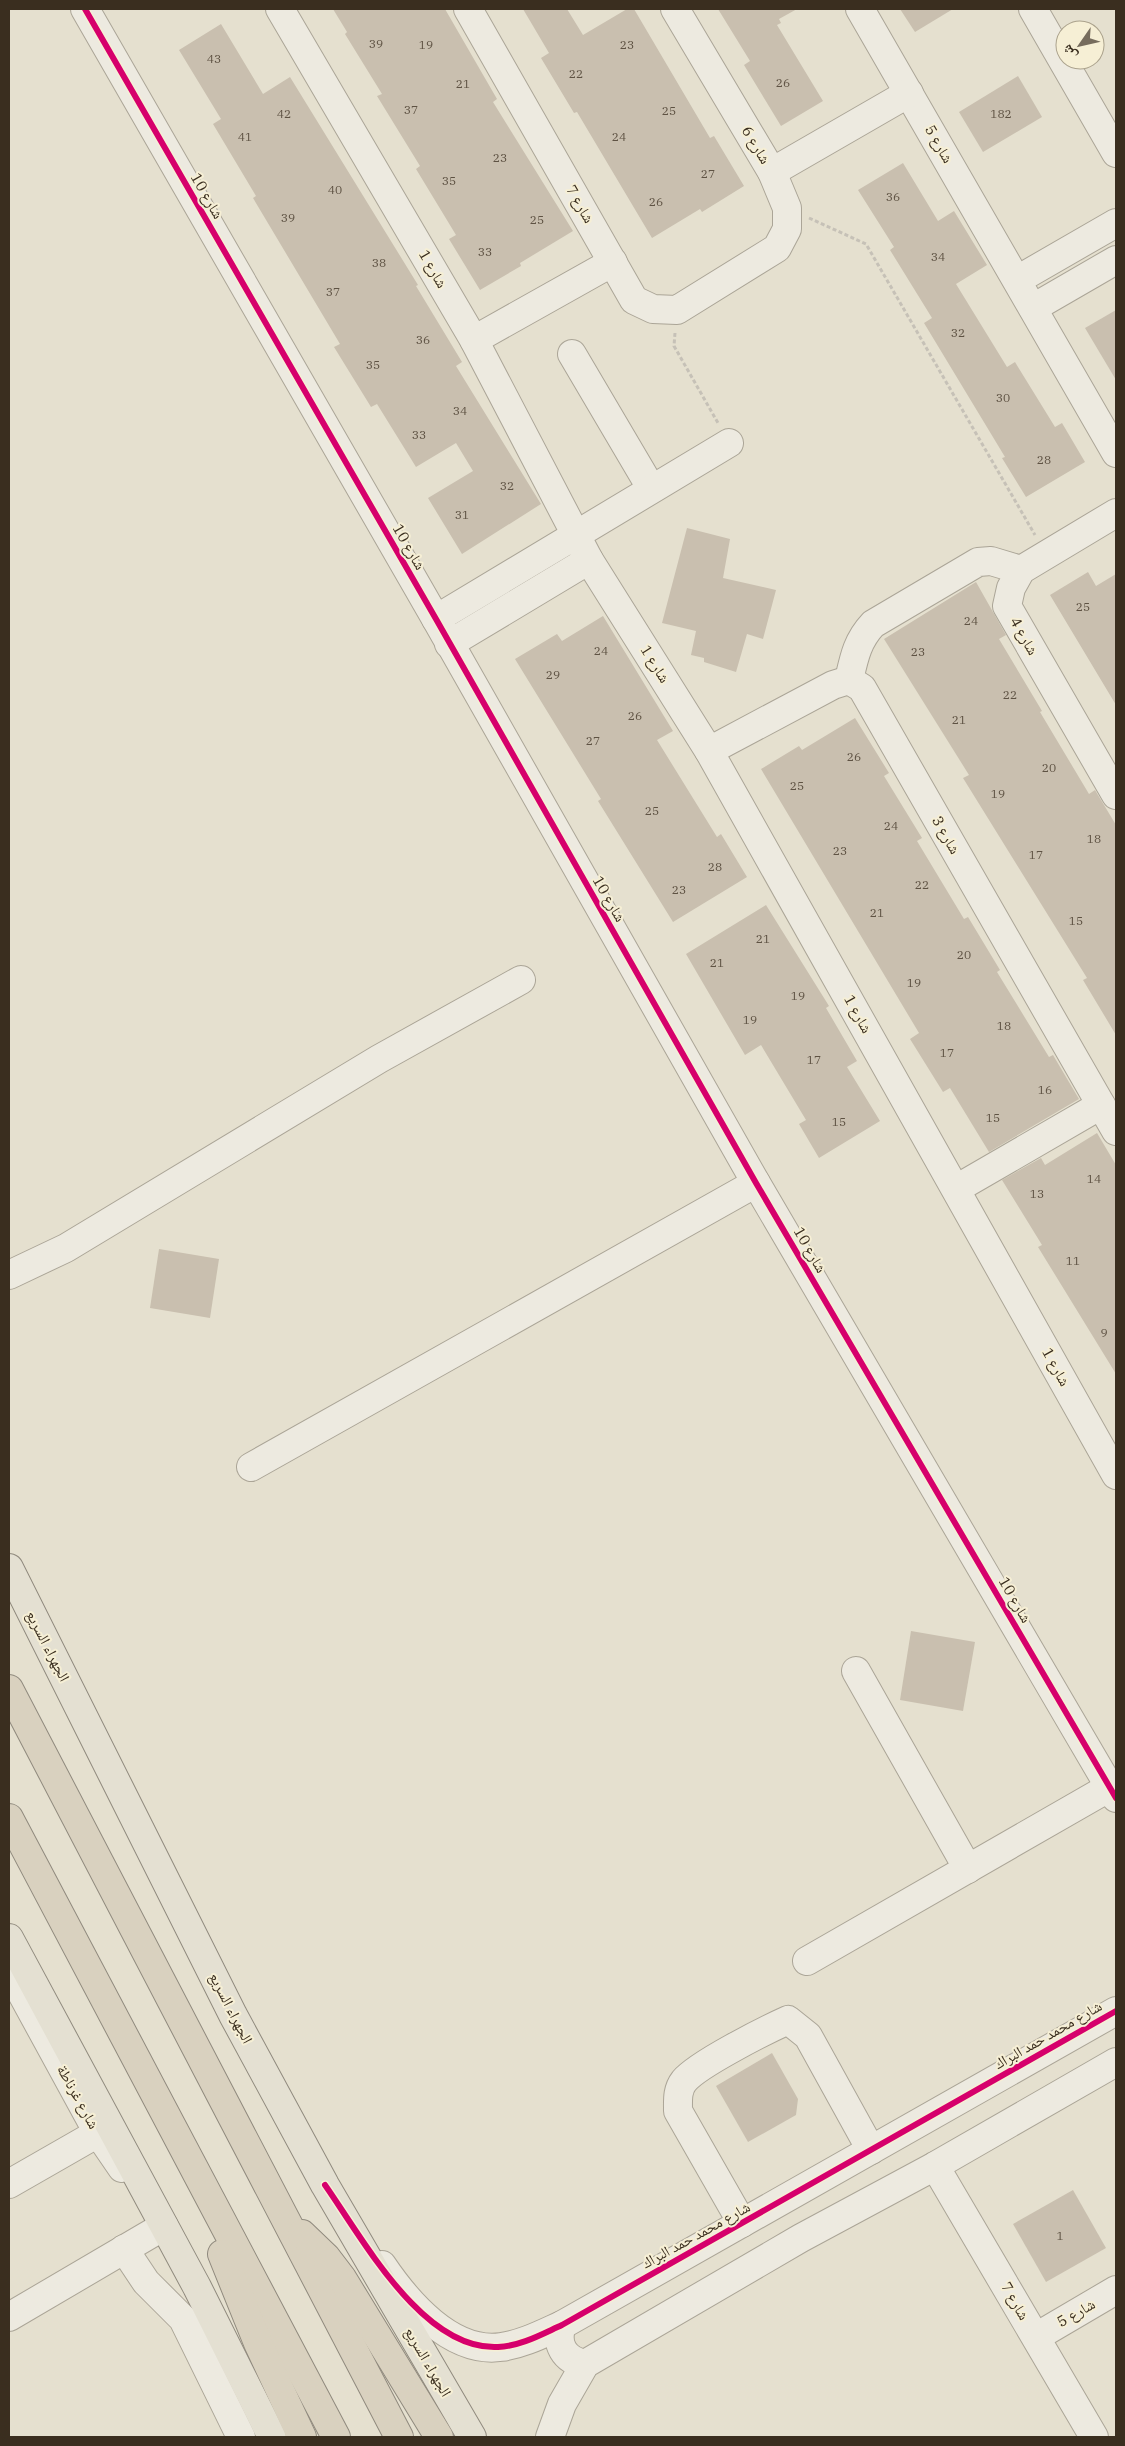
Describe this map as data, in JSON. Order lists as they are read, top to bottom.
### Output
{
  "streets": {
    "main road": ["الجهراء السريع"],
    "street": [
      "شارع 5",
      "شارع 6",
      "شارع 10",
      "شارع 7",
      "شارع 1",
      "شارع 4",
      "شارع 3",
      "شارع محمد حمد البراك",
      "شارع غرناطة"
    ]
  },
  "crossings": [
    ["شارع 5", "شارع 6"],
    ["شارع 5", "شارع 7"],
    ["الجهراء السريع", "شارع محمد حمد البراك"]
  ],
  "house_numbers": [
    "39",
    "19",
    "23",
    "43",
    "22",
    "26",
    "21",
    "37",
    "25",
    "42",
    "182",
    "41",
    "24",
    "23",
    "27",
    "35",
    "40",
    "36",
    "26",
    "39",
    "25",
    "33",
    "34",
    "38",
    "37",
    "32",
    "36",
    "35",
    "30",
    "34",
    "33",
    "28",
    "32",
    "31",
    "25",
    "24",
    "24",
    "23",
    "29",
    "22",
    "26",
    "21",
    "27",
    "26",
    "20",
    "25",
    "19",
    "25",
    "24",
    "18",
    "23",
    "17",
    "28",
    "22",
    "23",
    "21",
    "15",
    "21",
    "20",
    "21",
    "19",
    "19",
    "19",
    "18",
    "17",
    "17",
    "16",
    "15",
    "15",
    "14",
    "13",
    "11",
    "9",
    "1"
  ],
  "north": "bottom left"
}
